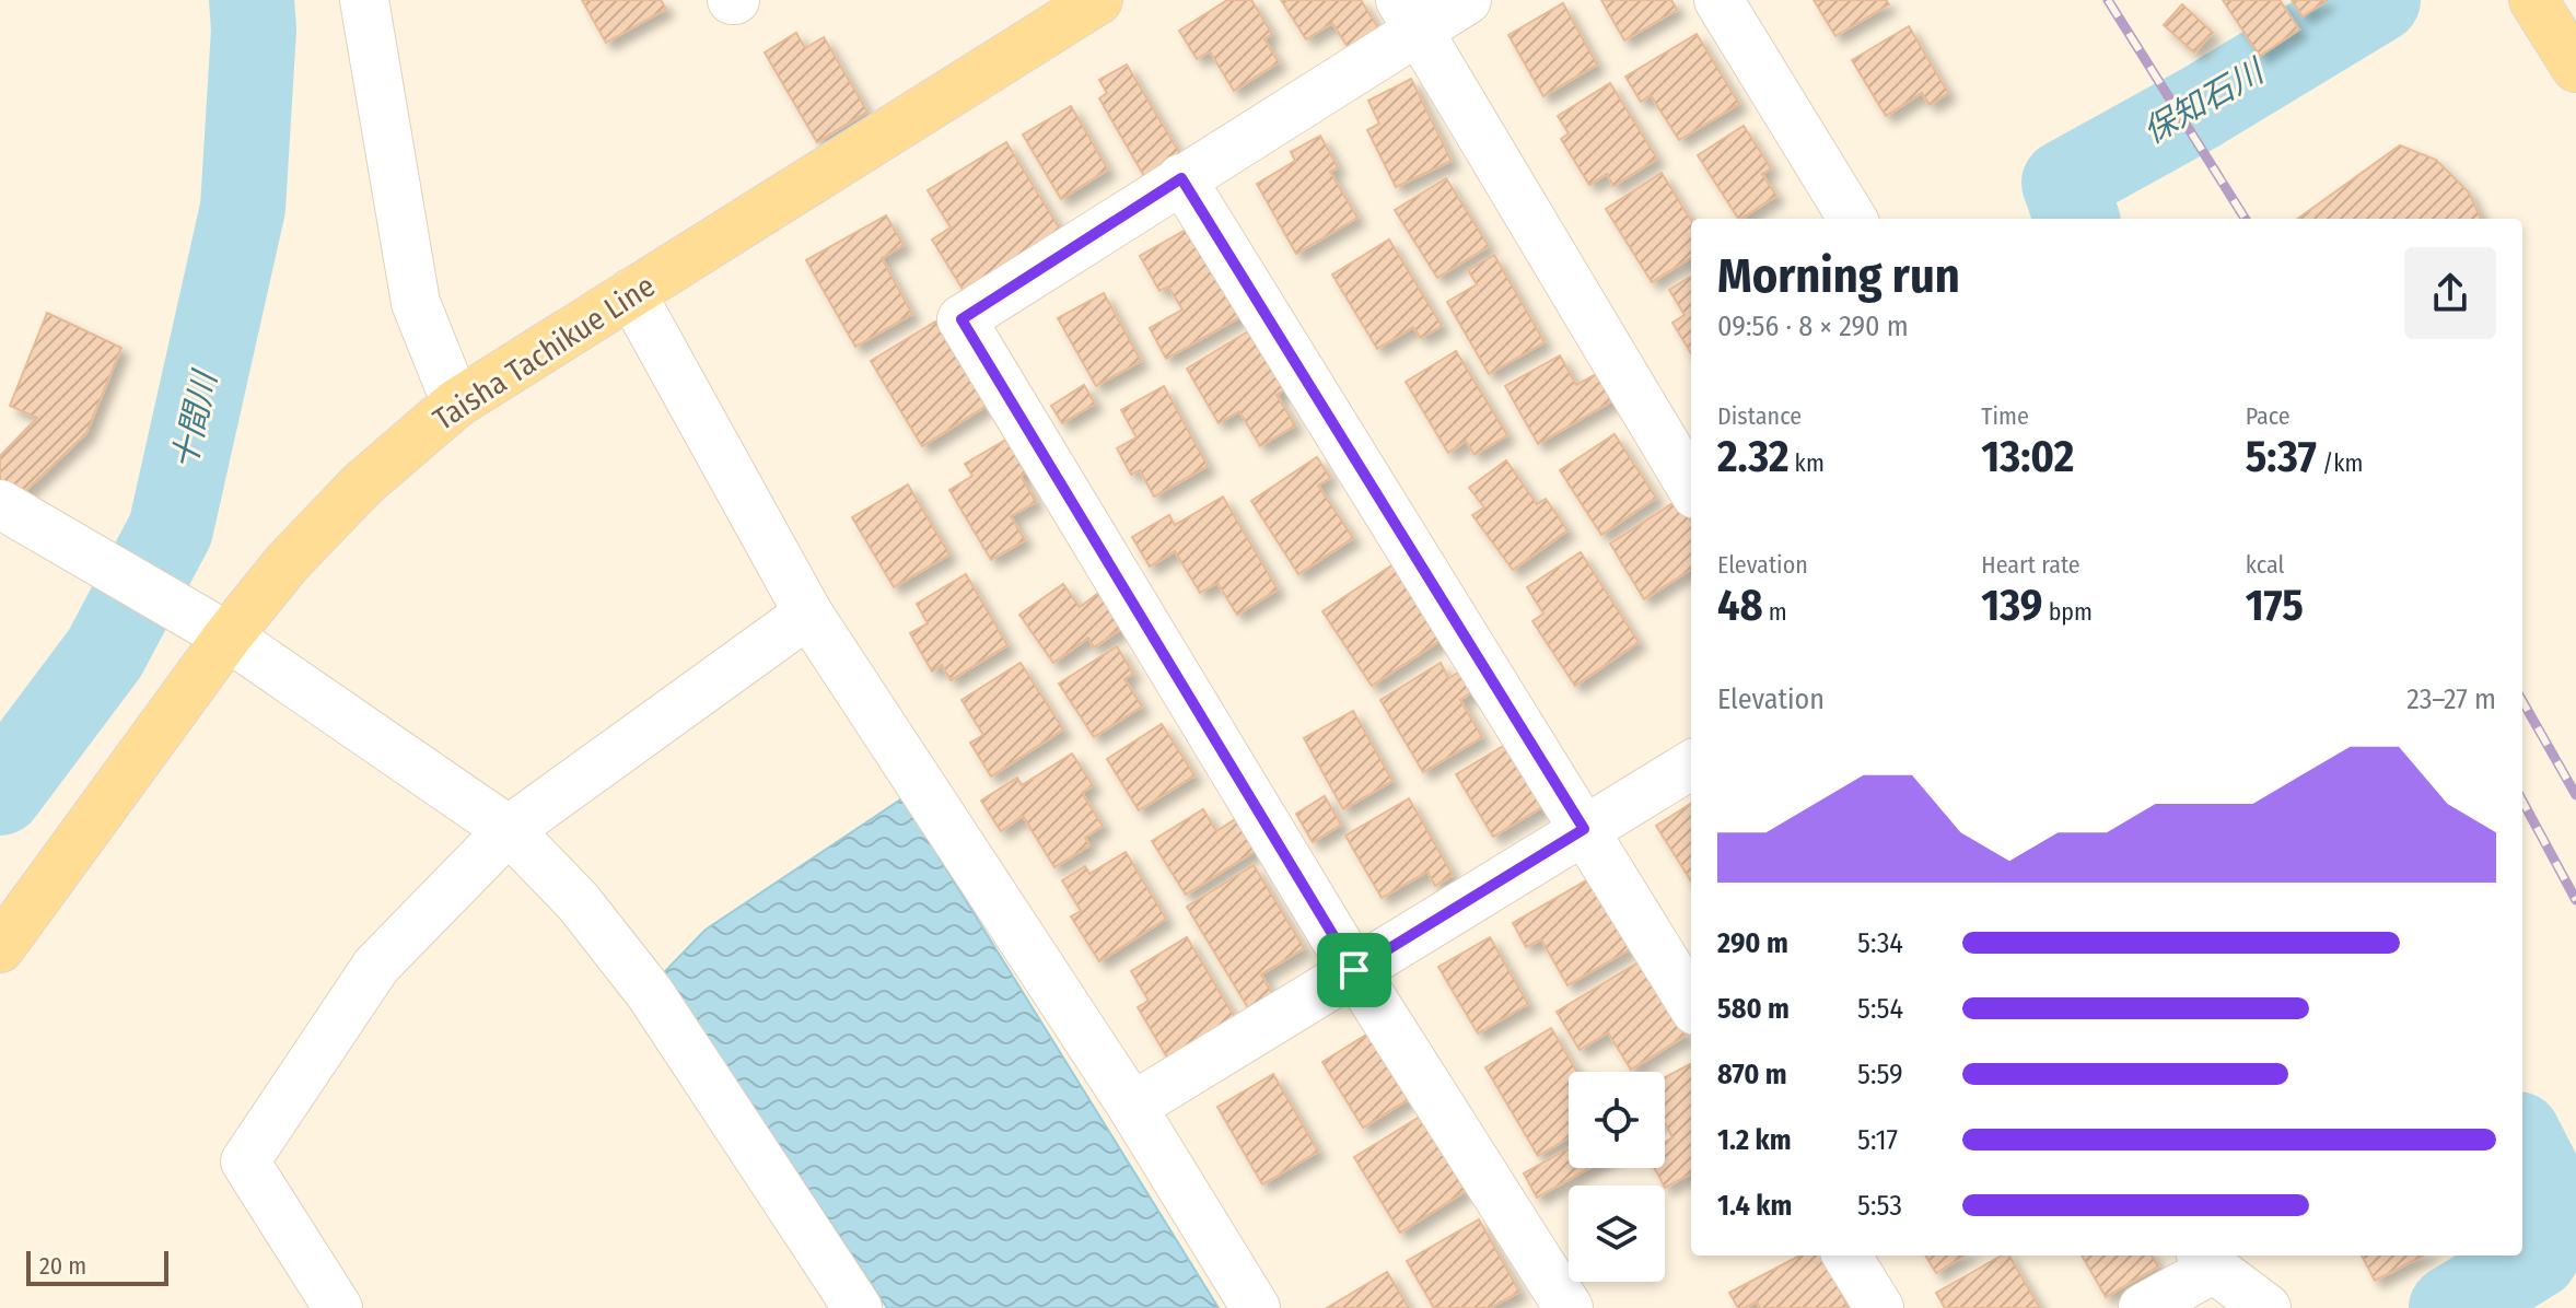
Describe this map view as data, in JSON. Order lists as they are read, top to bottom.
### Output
{
  "streets": {
    "main road": ["Taisha Tachikue Line"]
  },
  "water": ["保知石川", "十間川"],
  "scale_bar": "20 m",
  "page": {
    "heading": ["Morning run", "09:56 · 8 × 290 m"],
    "stats": [
      ["Distance", "2.32 km"],
      ["Time", "13:02"],
      ["Pace", "5:37 /km"],
      ["Elevation", "48 m"],
      ["Heart rate", "139 bpm"],
      ["kcal", "175"]
    ],
    "chart": ["Elevation", "23–27 m"],
    "list": [
      {
        "name": "290 m",
        "note": "5:34"
      },
      {
        "name": "580 m",
        "note": "5:54"
      },
      {
        "name": "870 m",
        "note": "5:59"
      },
      {
        "name": "1.2 km",
        "note": "5:17"
      },
      {
        "name": "1.4 km",
        "note": "5:53"
      }
    ],
    "scale": "20 m"
  }
}
